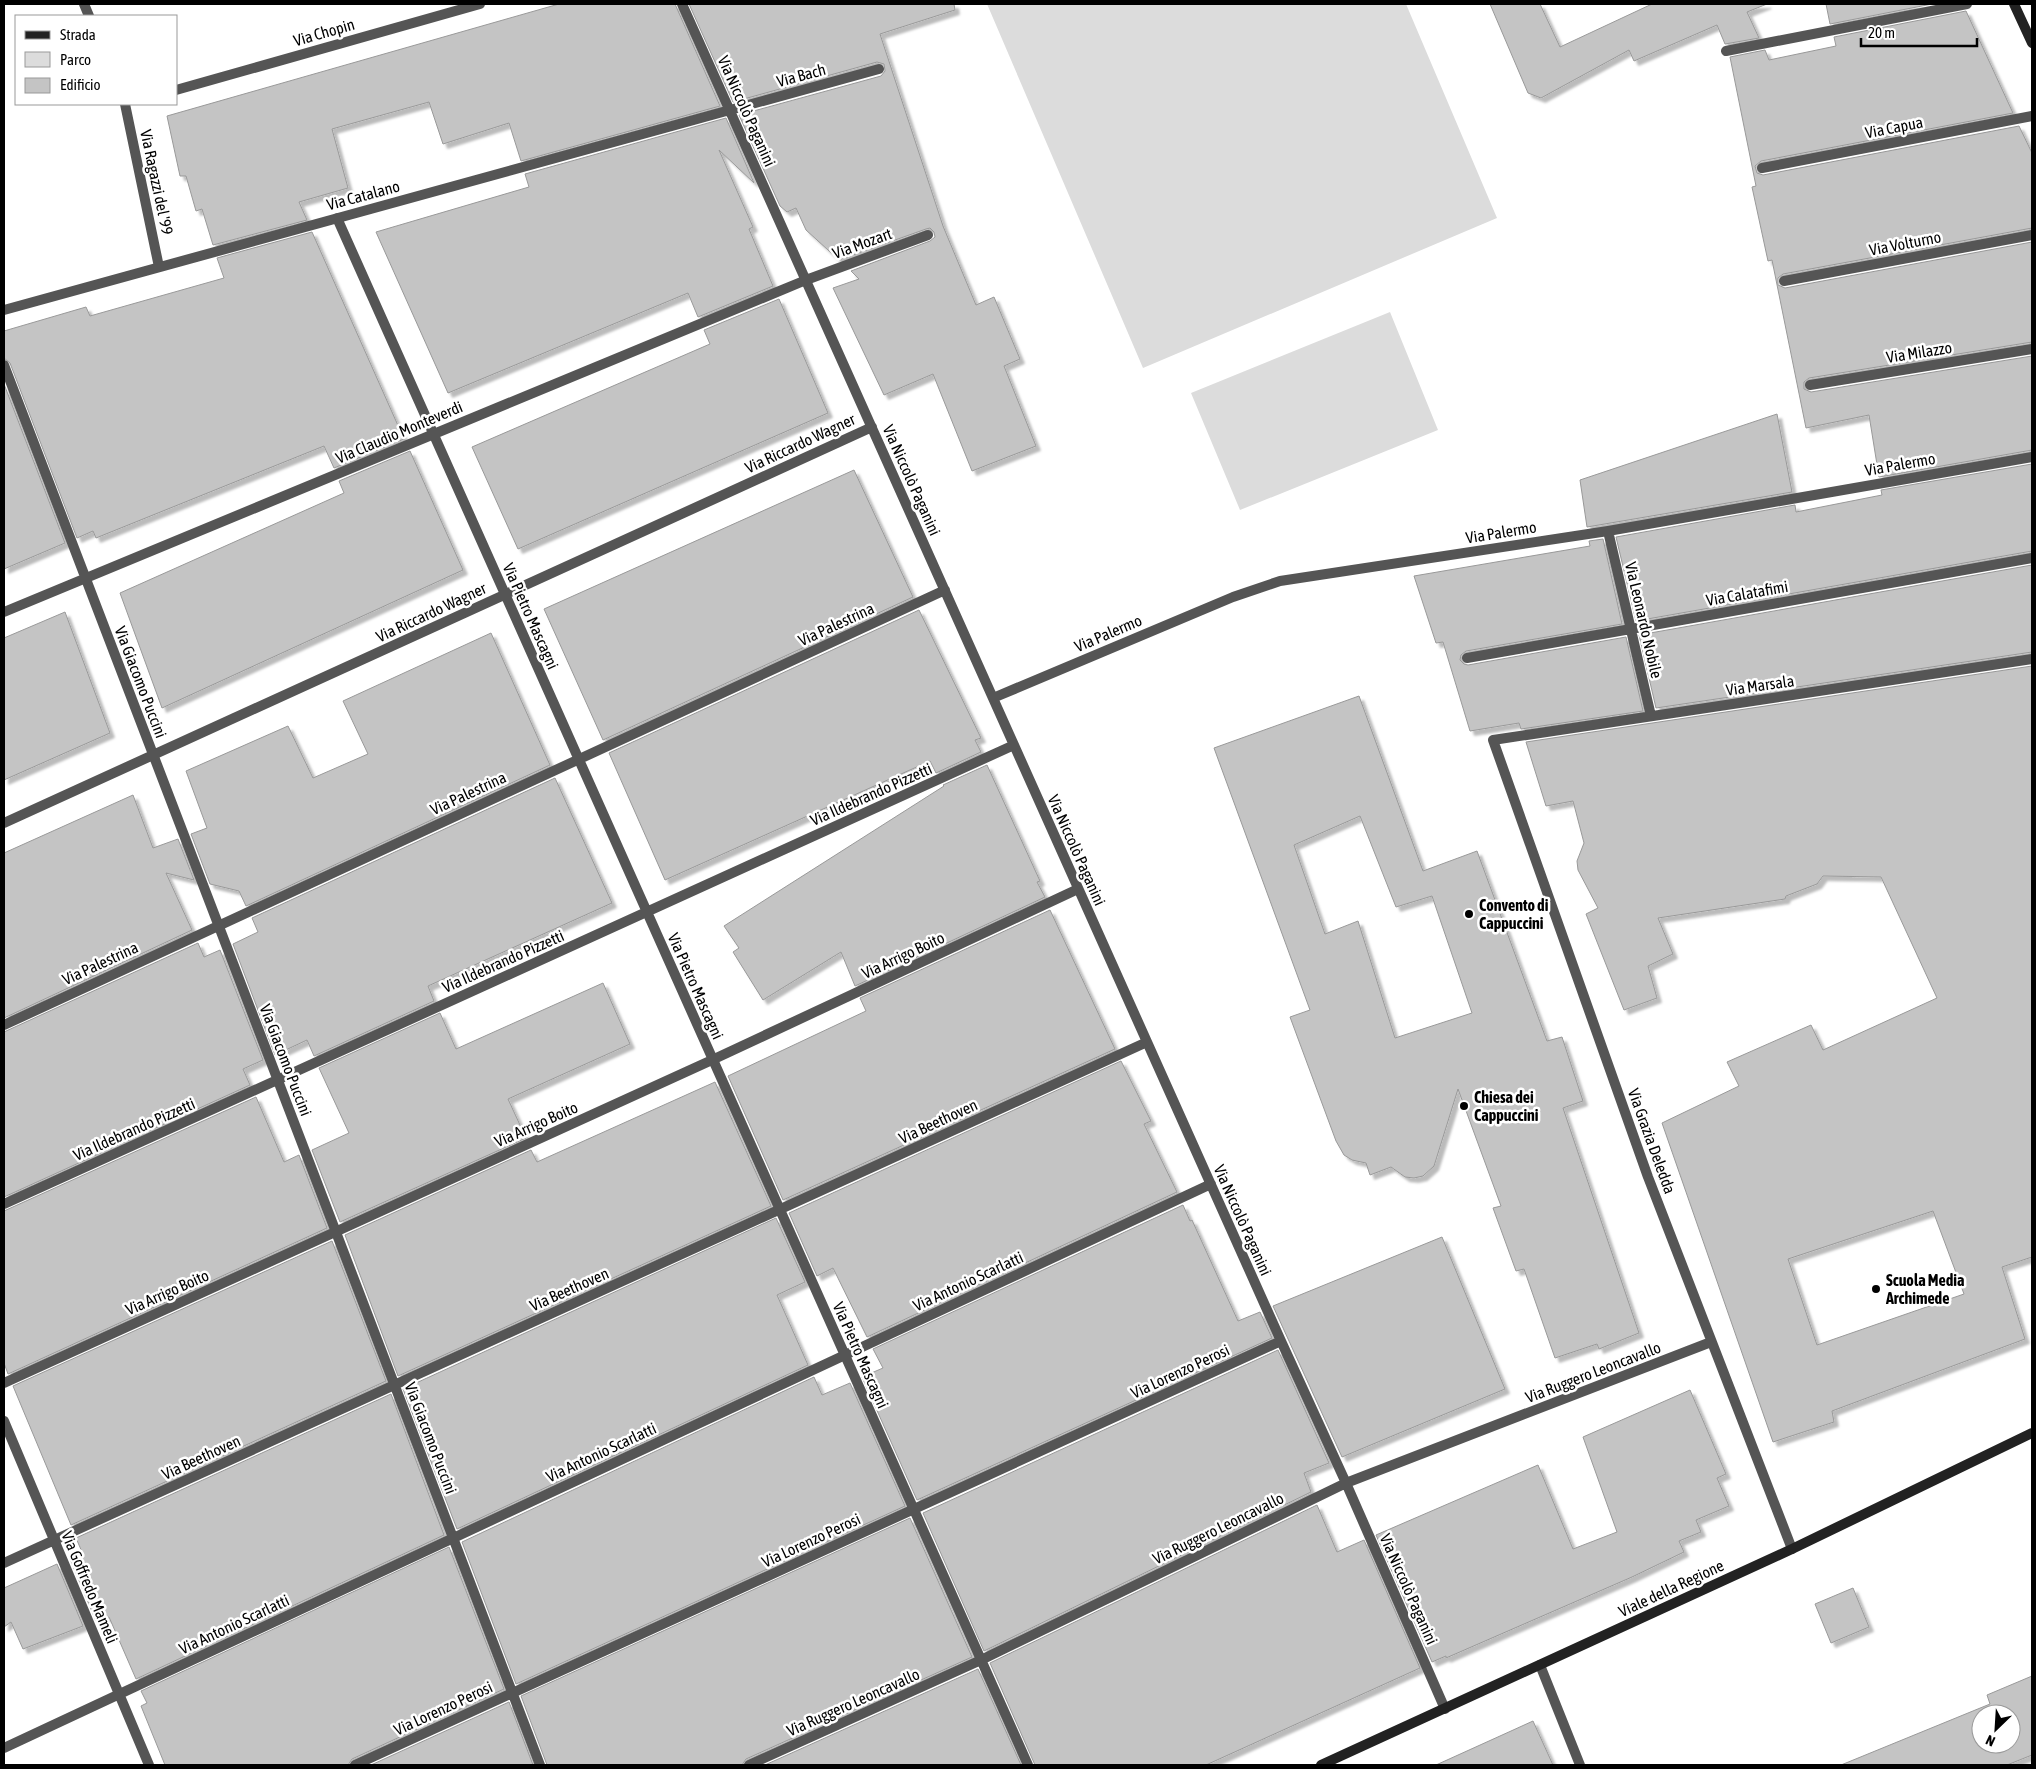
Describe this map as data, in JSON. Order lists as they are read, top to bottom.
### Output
{
  "streets": {
    "main road": ["Viale della Regione"],
    "street": [
      "Via Chopin",
      "Via Bach",
      "Via Niccolò Paganini",
      "Via Capua",
      "Via Ragazzi del '99",
      "Via Catalano",
      "Via Mozart",
      "Via Volturno",
      "Via Milazzo",
      "Via Claudio Monteverdi",
      "Via Riccardo Wagner",
      "Via Palermo",
      "Via Calatafimi",
      "Via Pietro Mascagni",
      "Via Leonardo Nobile",
      "Via Palestrina",
      "Via Giacomo Puccini",
      "Via Marsala",
      "Via Ildebrando Pizzetti",
      "Via Arrigo Boito",
      "Via Beethoven",
      "Via Grazia Deledda",
      "Via Antonio Scarlatti",
      "Via Lorenzo Perosi",
      "Via Ruggero Leoncavallo",
      "Via Goffredo Mameli"
    ]
  },
  "crossings": [
    ["Via Bach", "Via Niccolò Paganini"],
    ["Via Bach", "Via Catalano"],
    ["Via Niccolò Paganini", "Via Catalano"],
    ["Via Niccolò Paganini", "Via Mozart"],
    ["Via Niccolò Paganini", "Via Claudio Monteverdi"],
    ["Via Niccolò Paganini", "Via Riccardo Wagner"],
    ["Via Niccolò Paganini", "Via Palermo"],
    ["Via Niccolò Paganini", "Via Palestrina"],
    ["Via Niccolò Paganini", "Via Ildebrando Pizzetti"],
    ["Via Niccolò Paganini", "Via Arrigo Boito"],
    ["Via Niccolò Paganini", "Via Beethoven"],
    ["Via Niccolò Paganini", "Via Antonio Scarlatti"],
    ["Via Niccolò Paganini", "Via Lorenzo Perosi"],
    ["Via Niccolò Paganini", "Via Ruggero Leoncavallo"],
    ["Via Niccolò Paganini", "Viale della Regione"],
    ["Via Ragazzi del '99", "Via Catalano"],
    ["Via Catalano", "Via Pietro Mascagni"],
    ["Via Mozart", "Via Claudio Monteverdi"],
    ["Via Claudio Monteverdi", "Via Pietro Mascagni"],
    ["Via Claudio Monteverdi", "Via Giacomo Puccini"],
    ["Via Riccardo Wagner", "Via Pietro Mascagni"],
    ["Via Riccardo Wagner", "Via Giacomo Puccini"],
    ["Via Palermo", "Via Leonardo Nobile"],
    ["Via Calatafimi", "Via Leonardo Nobile"],
    ["Via Pietro Mascagni", "Via Palestrina"],
    ["Via Pietro Mascagni", "Via Ildebrando Pizzetti"],
    ["Via Pietro Mascagni", "Via Arrigo Boito"],
    ["Via Pietro Mascagni", "Via Beethoven"],
    ["Via Pietro Mascagni", "Via Antonio Scarlatti"],
    ["Via Pietro Mascagni", "Via Lorenzo Perosi"],
    ["Via Pietro Mascagni", "Via Ruggero Leoncavallo"],
    ["Via Leonardo Nobile", "Via Marsala"],
    ["Via Palestrina", "Via Giacomo Puccini"],
    ["Via Giacomo Puccini", "Via Ildebrando Pizzetti"],
    ["Via Giacomo Puccini", "Via Arrigo Boito"],
    ["Via Giacomo Puccini", "Via Beethoven"],
    ["Via Giacomo Puccini", "Via Antonio Scarlatti"],
    ["Via Giacomo Puccini", "Via Lorenzo Perosi"],
    ["Via Marsala", "Via Grazia Deledda"],
    ["Via Beethoven", "Via Goffredo Mameli"],
    ["Via Grazia Deledda", "Via Ruggero Leoncavallo"],
    ["Via Grazia Deledda", "Viale della Regione"],
    ["Via Antonio Scarlatti", "Via Goffredo Mameli"]
  ],
  "places": ["Convento di Cappuccini", "Chiesa dei Cappuccini", "Scuola Media Archimede"],
  "legend": ["Strada", "Parco", "Edificio"],
  "scale_bar": "20 m",
  "north": "bottom left"
}
